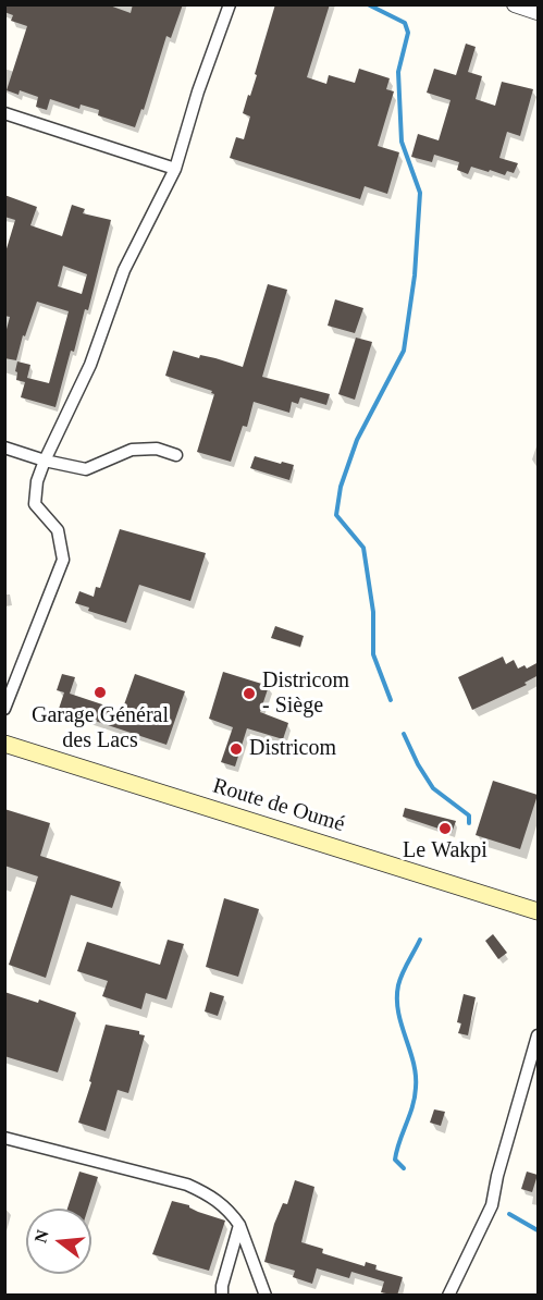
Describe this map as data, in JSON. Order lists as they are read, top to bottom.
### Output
{
  "streets": {
    "main road": ["Route de Oumé"]
  },
  "places": [
    "Garage Général des Lacs",
    "Districom - Siège",
    "Districom",
    "Le Wakpi"
  ],
  "north": "left"
}
